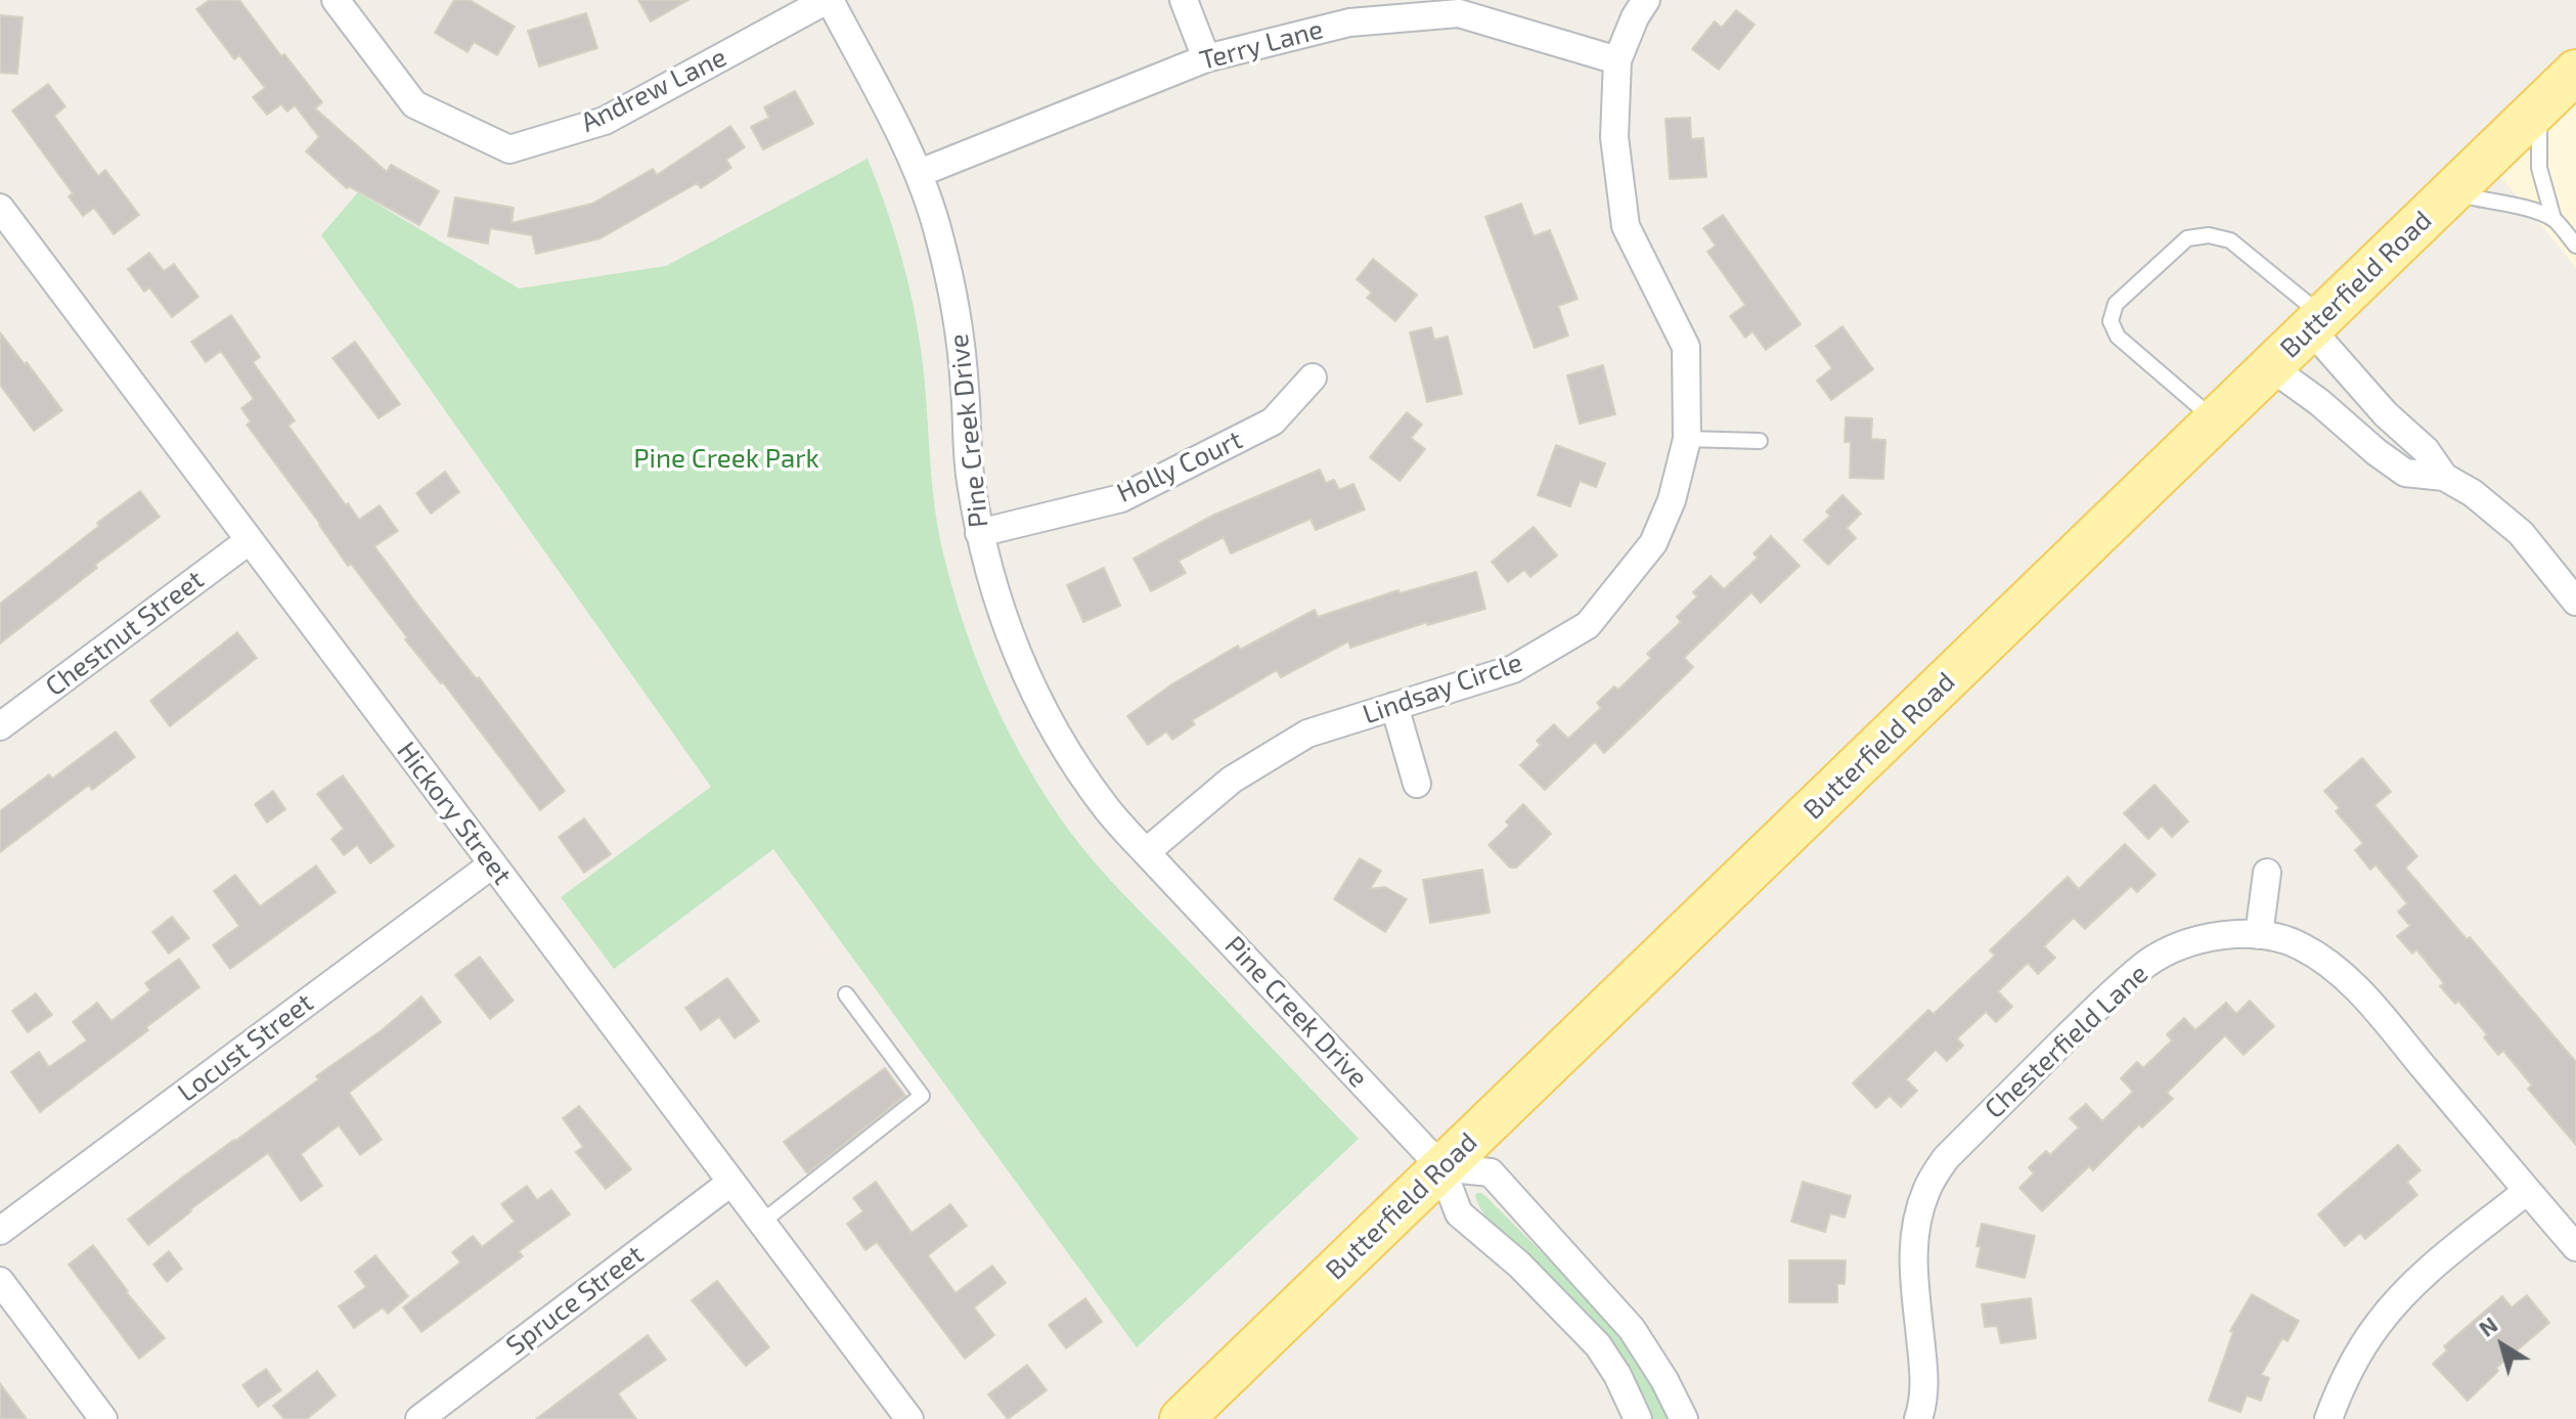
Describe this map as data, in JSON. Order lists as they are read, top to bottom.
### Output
{
  "streets": {
    "main road": ["Butterfield Road"],
    "street": [
      "Terry Lane",
      "Andrew Lane",
      "Pine Creek Drive",
      "Holly Court",
      "Chestnut Street",
      "Lindsay Circle",
      "Hickory Street",
      "Chesterfield Lane",
      "Locust Street",
      "Spruce Street"
    ]
  },
  "crossings": [
    ["Terry Lane", "Pine Creek Drive"],
    ["Terry Lane", "Lindsay Circle"],
    ["Andrew Lane", "Pine Creek Drive"],
    ["Butterfield Road", "Pine Creek Drive"],
    ["Pine Creek Drive", "Holly Court"],
    ["Pine Creek Drive", "Lindsay Circle"],
    ["Chestnut Street", "Hickory Street"],
    ["Hickory Street", "Locust Street"],
    ["Hickory Street", "Spruce Street"]
  ],
  "parks": ["Pine Creek Park"],
  "north": "top left"
}
